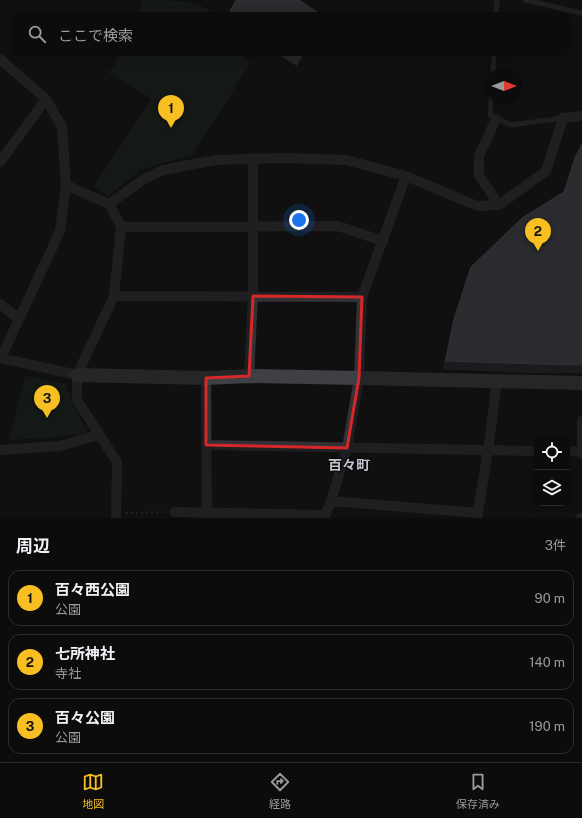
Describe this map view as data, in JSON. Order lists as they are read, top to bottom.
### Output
{
  "districts": ["百々町"],
  "north": "right",
  "page": {
    "search": "ここで検索",
    "pins": ["1", "2", "3"],
    "heading": ["周辺", "3件"],
    "list": [
      {
        "mark": "1",
        "name": "百々西公園",
        "note": "公園",
        "value": "90 m"
      },
      {
        "mark": "2",
        "name": "七所神社",
        "note": "寺社",
        "value": "140 m"
      },
      {
        "mark": "3",
        "name": "百々公園",
        "note": "公園",
        "value": "190 m"
      }
    ],
    "nav": ["地図", "経路", "保存済み"]
  }
}
